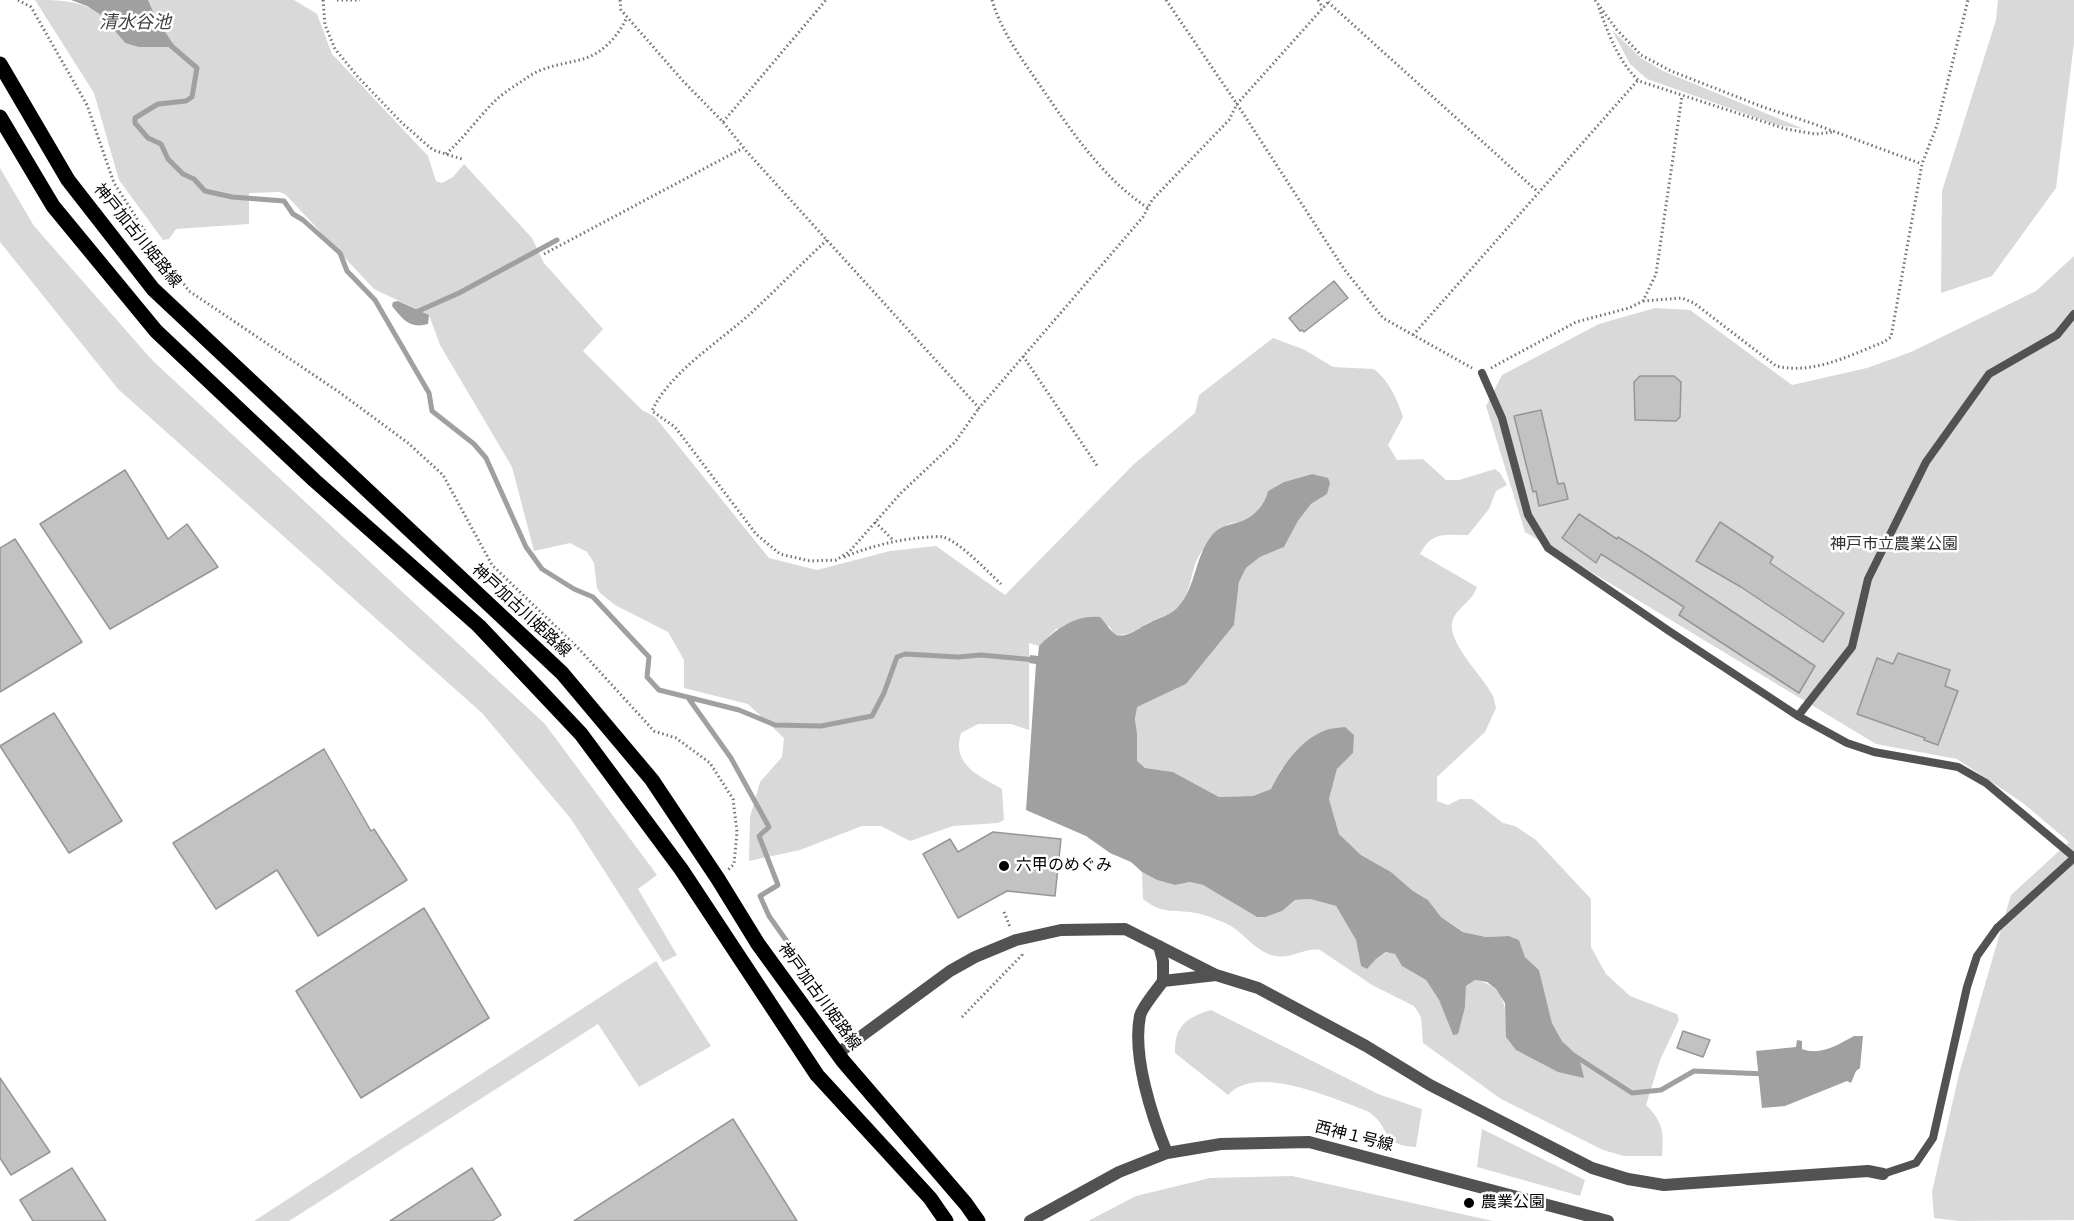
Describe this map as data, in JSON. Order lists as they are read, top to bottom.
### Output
{
  "streets": {
    "main road": ["神戸加古川姫路線"],
    "street": ["西神１号線"]
  },
  "water": ["清水谷池"],
  "parks": ["神戸市立農業公園"],
  "places": ["六甲のめぐみ", "農業公園"]
}
